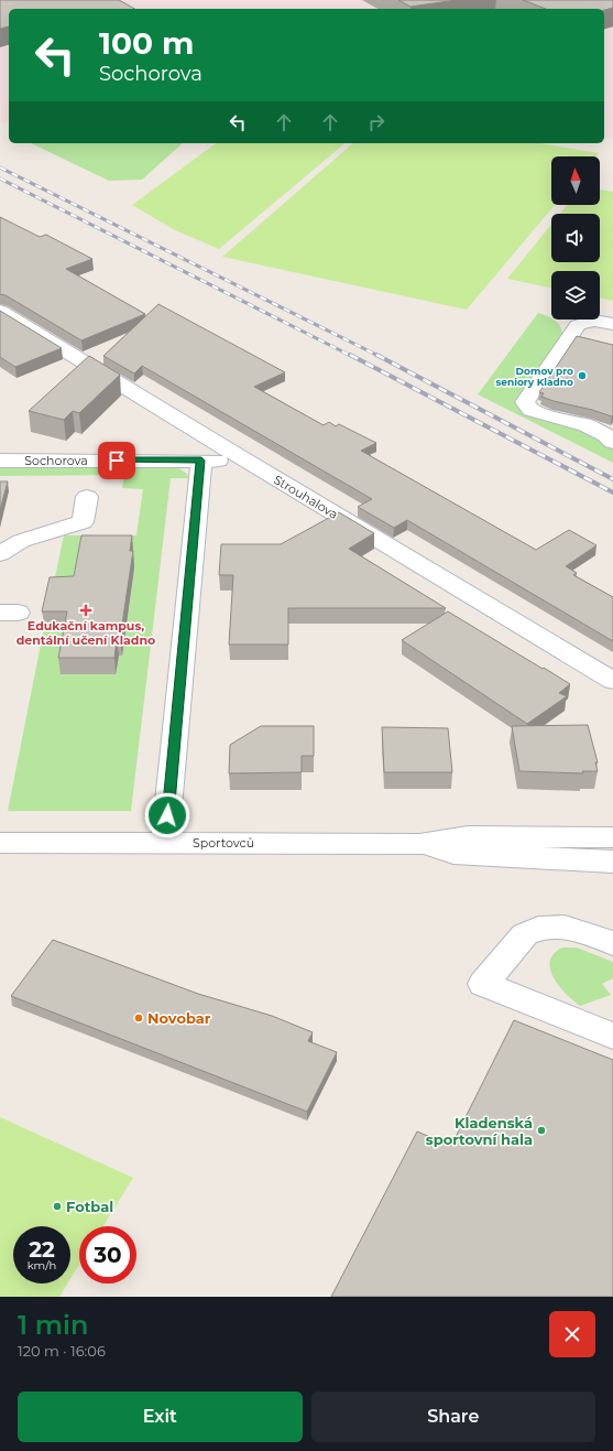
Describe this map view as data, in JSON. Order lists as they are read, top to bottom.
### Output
{
  "streets": {
    "street": ["Sochorova", "Strouhalova", "Sportovců"]
  },
  "crossings": [
    ["Sochorova", "Strouhalova"]
  ],
  "places": {
    "other": [
      "Domov pro seniory Kladno",
      "Novobar",
      "Kladenská sportovní hala",
      "Fotbal"
    ],
    "health": ["Edukační kampus, dentální učení Kladno"]
  },
  "north": "top",
  "page": {
    "turn": ["100 m", "Sochorova"],
    "speed": "22 km/h",
    "limit": "30",
    "heading": ["1 min", "120 m · 16:06"],
    "buttons": ["Exit", "Share"]
  }
}
